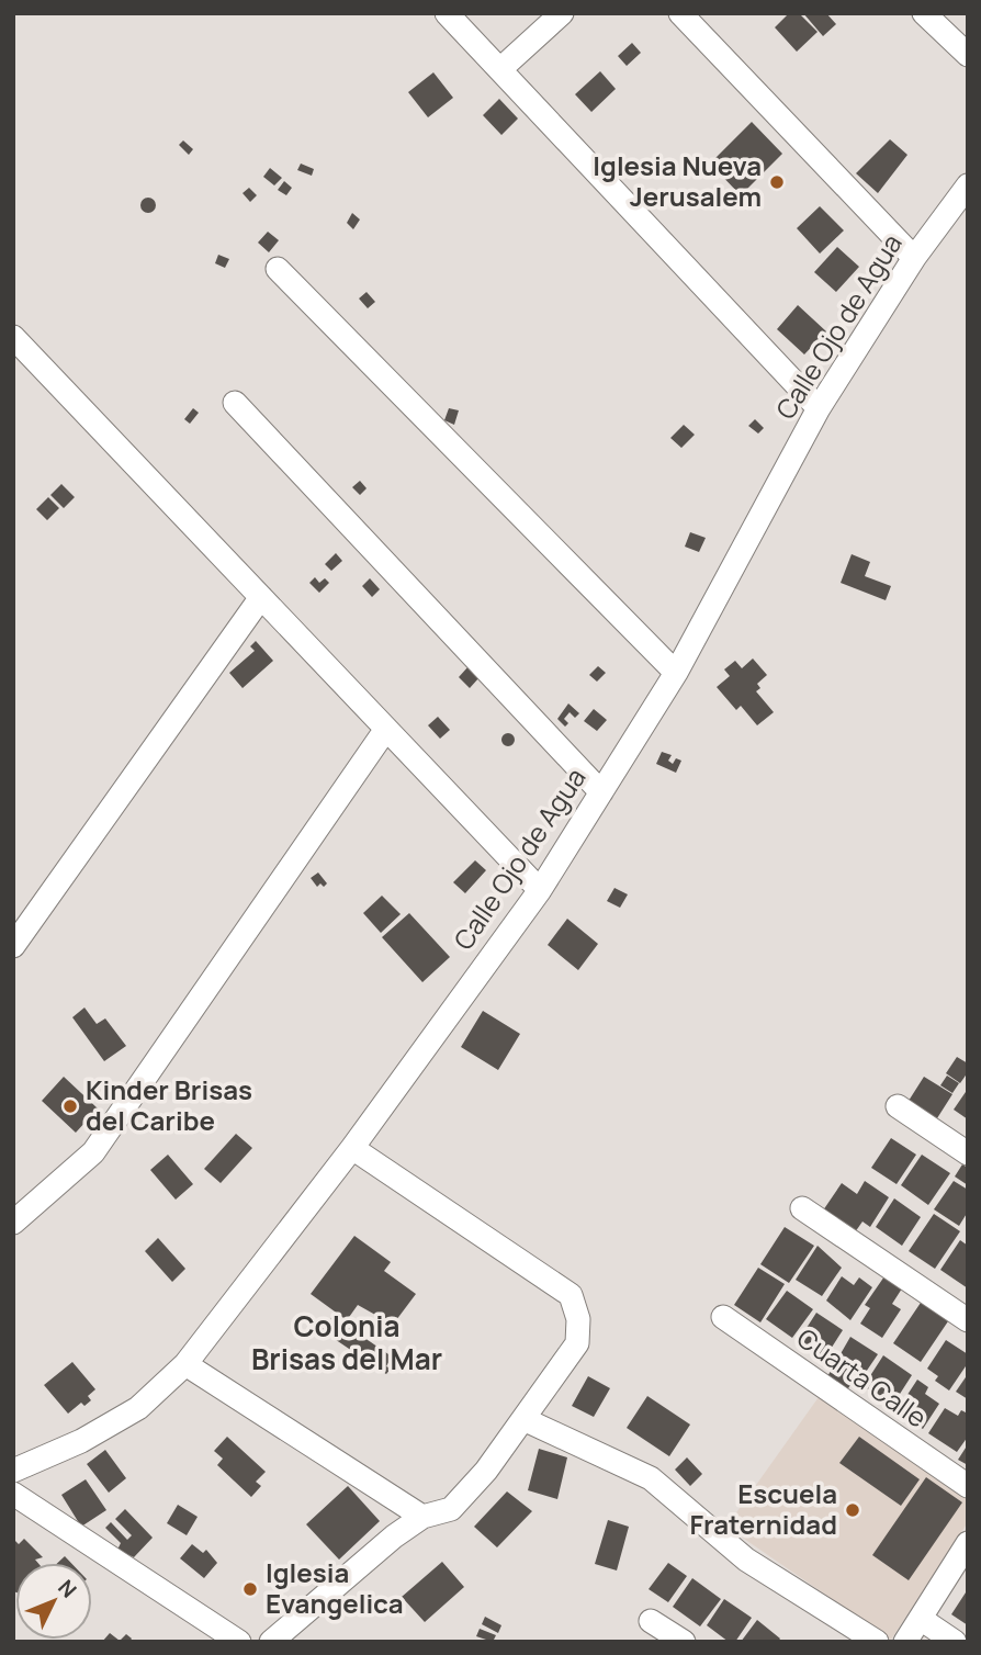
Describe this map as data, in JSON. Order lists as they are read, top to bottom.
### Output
{
  "streets": {
    "street": ["Calle Ojo de Agua", "Cuarta Calle"]
  },
  "districts": ["Colonia Brisas del Mar"],
  "places": [
    "Iglesia Nueva Jerusalem",
    "Kinder Brisas del Caribe",
    "Escuela Fraternidad",
    "Iglesia Evangelica"
  ],
  "north": "top right"
}
